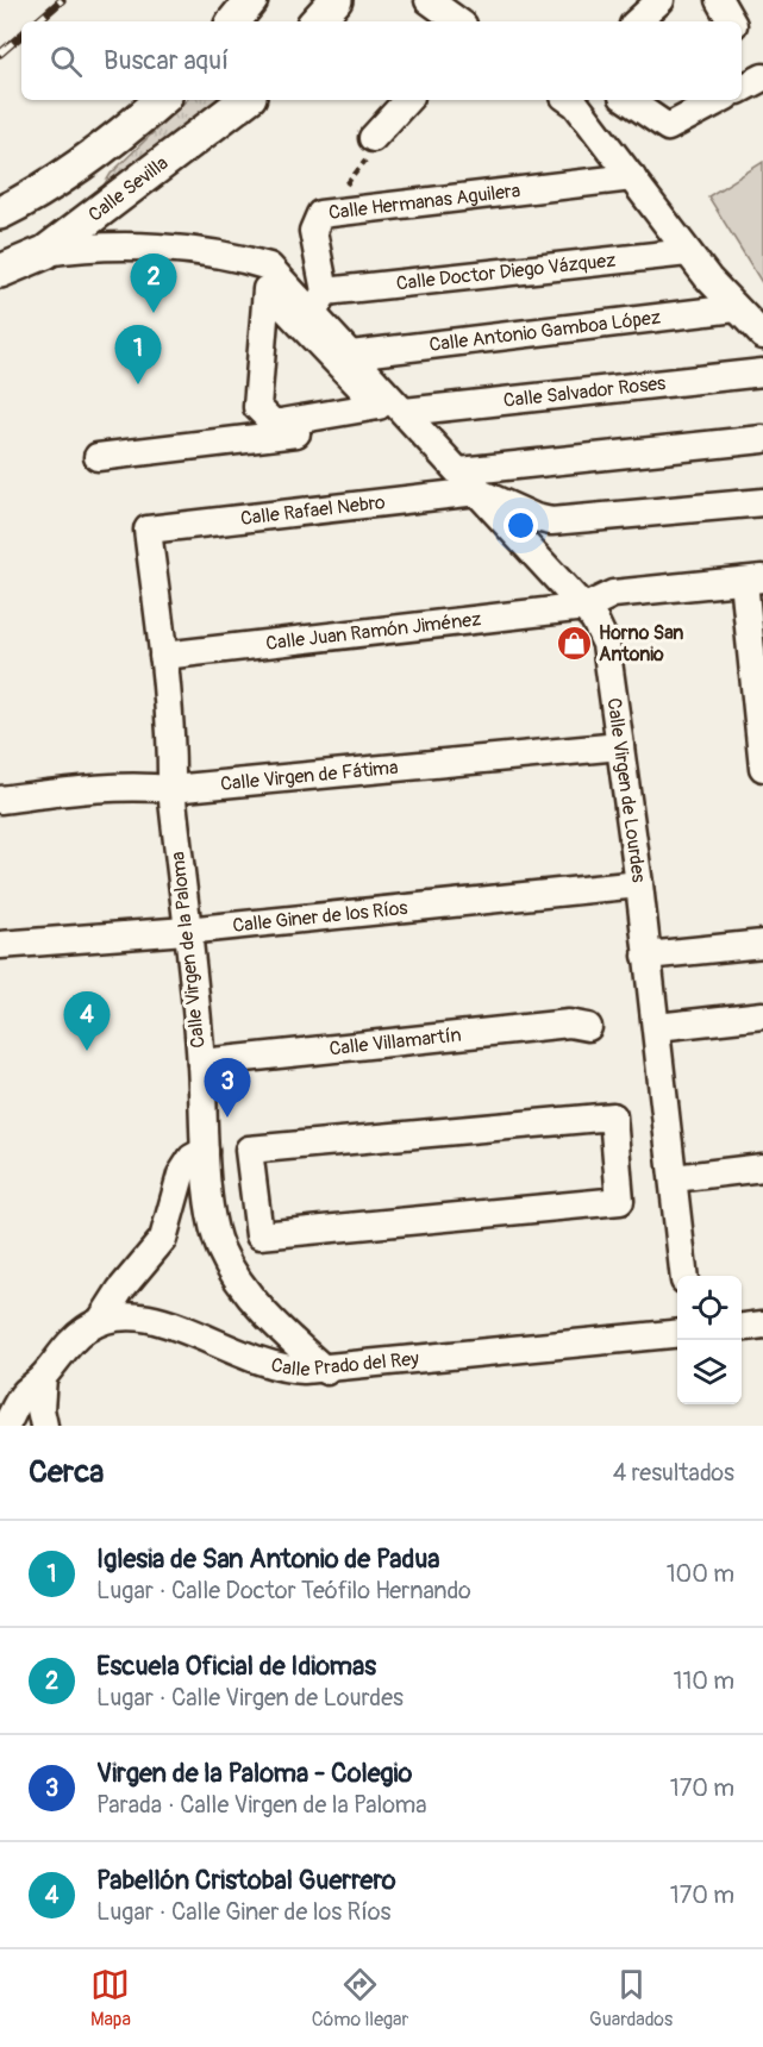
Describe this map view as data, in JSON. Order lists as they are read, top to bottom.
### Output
{
  "streets": {
    "main road": ["Calle Sevilla"],
    "street": [
      "Calle Hermanas Aguilera",
      "Calle Doctor Diego Vázquez",
      "Calle Antonio Gamboa López",
      "Calle Salvador Roses",
      "Calle Rafael Nebro",
      "Calle Juan Ramón Jiménez",
      "Calle Virgen de Fátima",
      "Calle Virgen de Lourdes",
      "Calle Giner de los Ríos",
      "Calle Virgen de la Paloma",
      "Calle Villamartín",
      "Calle Prado del Rey"
    ]
  },
  "crossings": [
    ["Calle Sevilla", "Calle Virgen de Lourdes"],
    ["Calle Hermanas Aguilera", "Calle Doctor Diego Vázquez"],
    ["Calle Hermanas Aguilera", "Calle Virgen de Lourdes"],
    ["Calle Doctor Diego Vázquez", "Calle Virgen de Lourdes"],
    ["Calle Antonio Gamboa López", "Calle Virgen de Lourdes"],
    ["Calle Salvador Roses", "Calle Virgen de Lourdes"],
    ["Calle Rafael Nebro", "Calle Virgen de Lourdes"],
    ["Calle Rafael Nebro", "Calle Virgen de la Paloma"],
    ["Calle Juan Ramón Jiménez", "Calle Virgen de Lourdes"],
    ["Calle Juan Ramón Jiménez", "Calle Virgen de la Paloma"],
    ["Calle Virgen de Fátima", "Calle Virgen de Lourdes"],
    ["Calle Virgen de Fátima", "Calle Virgen de la Paloma"],
    ["Calle Virgen de Lourdes", "Calle Giner de los Ríos"],
    ["Calle Giner de los Ríos", "Calle Virgen de la Paloma"],
    ["Calle Virgen de la Paloma", "Calle Villamartín"],
    ["Calle Virgen de la Paloma", "Calle Prado del Rey"]
  ],
  "places": {
    "shop": ["Horno San Antonio"]
  },
  "page": {
    "search": "Buscar aquí",
    "pins": [
      "2",
      "1",
      "4",
      "3"
    ],
    "heading": ["Cerca", "4 resultados"],
    "list": [
      {
        "mark": "1",
        "name": "Iglesia de San Antonio de Padua",
        "note": "Lugar · Calle Doctor Teófilo Hernando",
        "value": "100 m"
      },
      {
        "mark": "2",
        "name": "Escuela Oficial de Idiomas",
        "note": "Lugar · Calle Virgen de Lourdes",
        "value": "110 m"
      },
      {
        "mark": "3",
        "name": "Virgen de la Paloma - Colegio",
        "note": "Parada · Calle Virgen de la Paloma",
        "value": "170 m"
      },
      {
        "mark": "4",
        "name": "Pabellón Cristobal Guerrero",
        "note": "Lugar · Calle Giner de los Ríos",
        "value": "170 m"
      }
    ],
    "nav": ["Mapa", "Cómo llegar", "Guardados"]
  }
}
